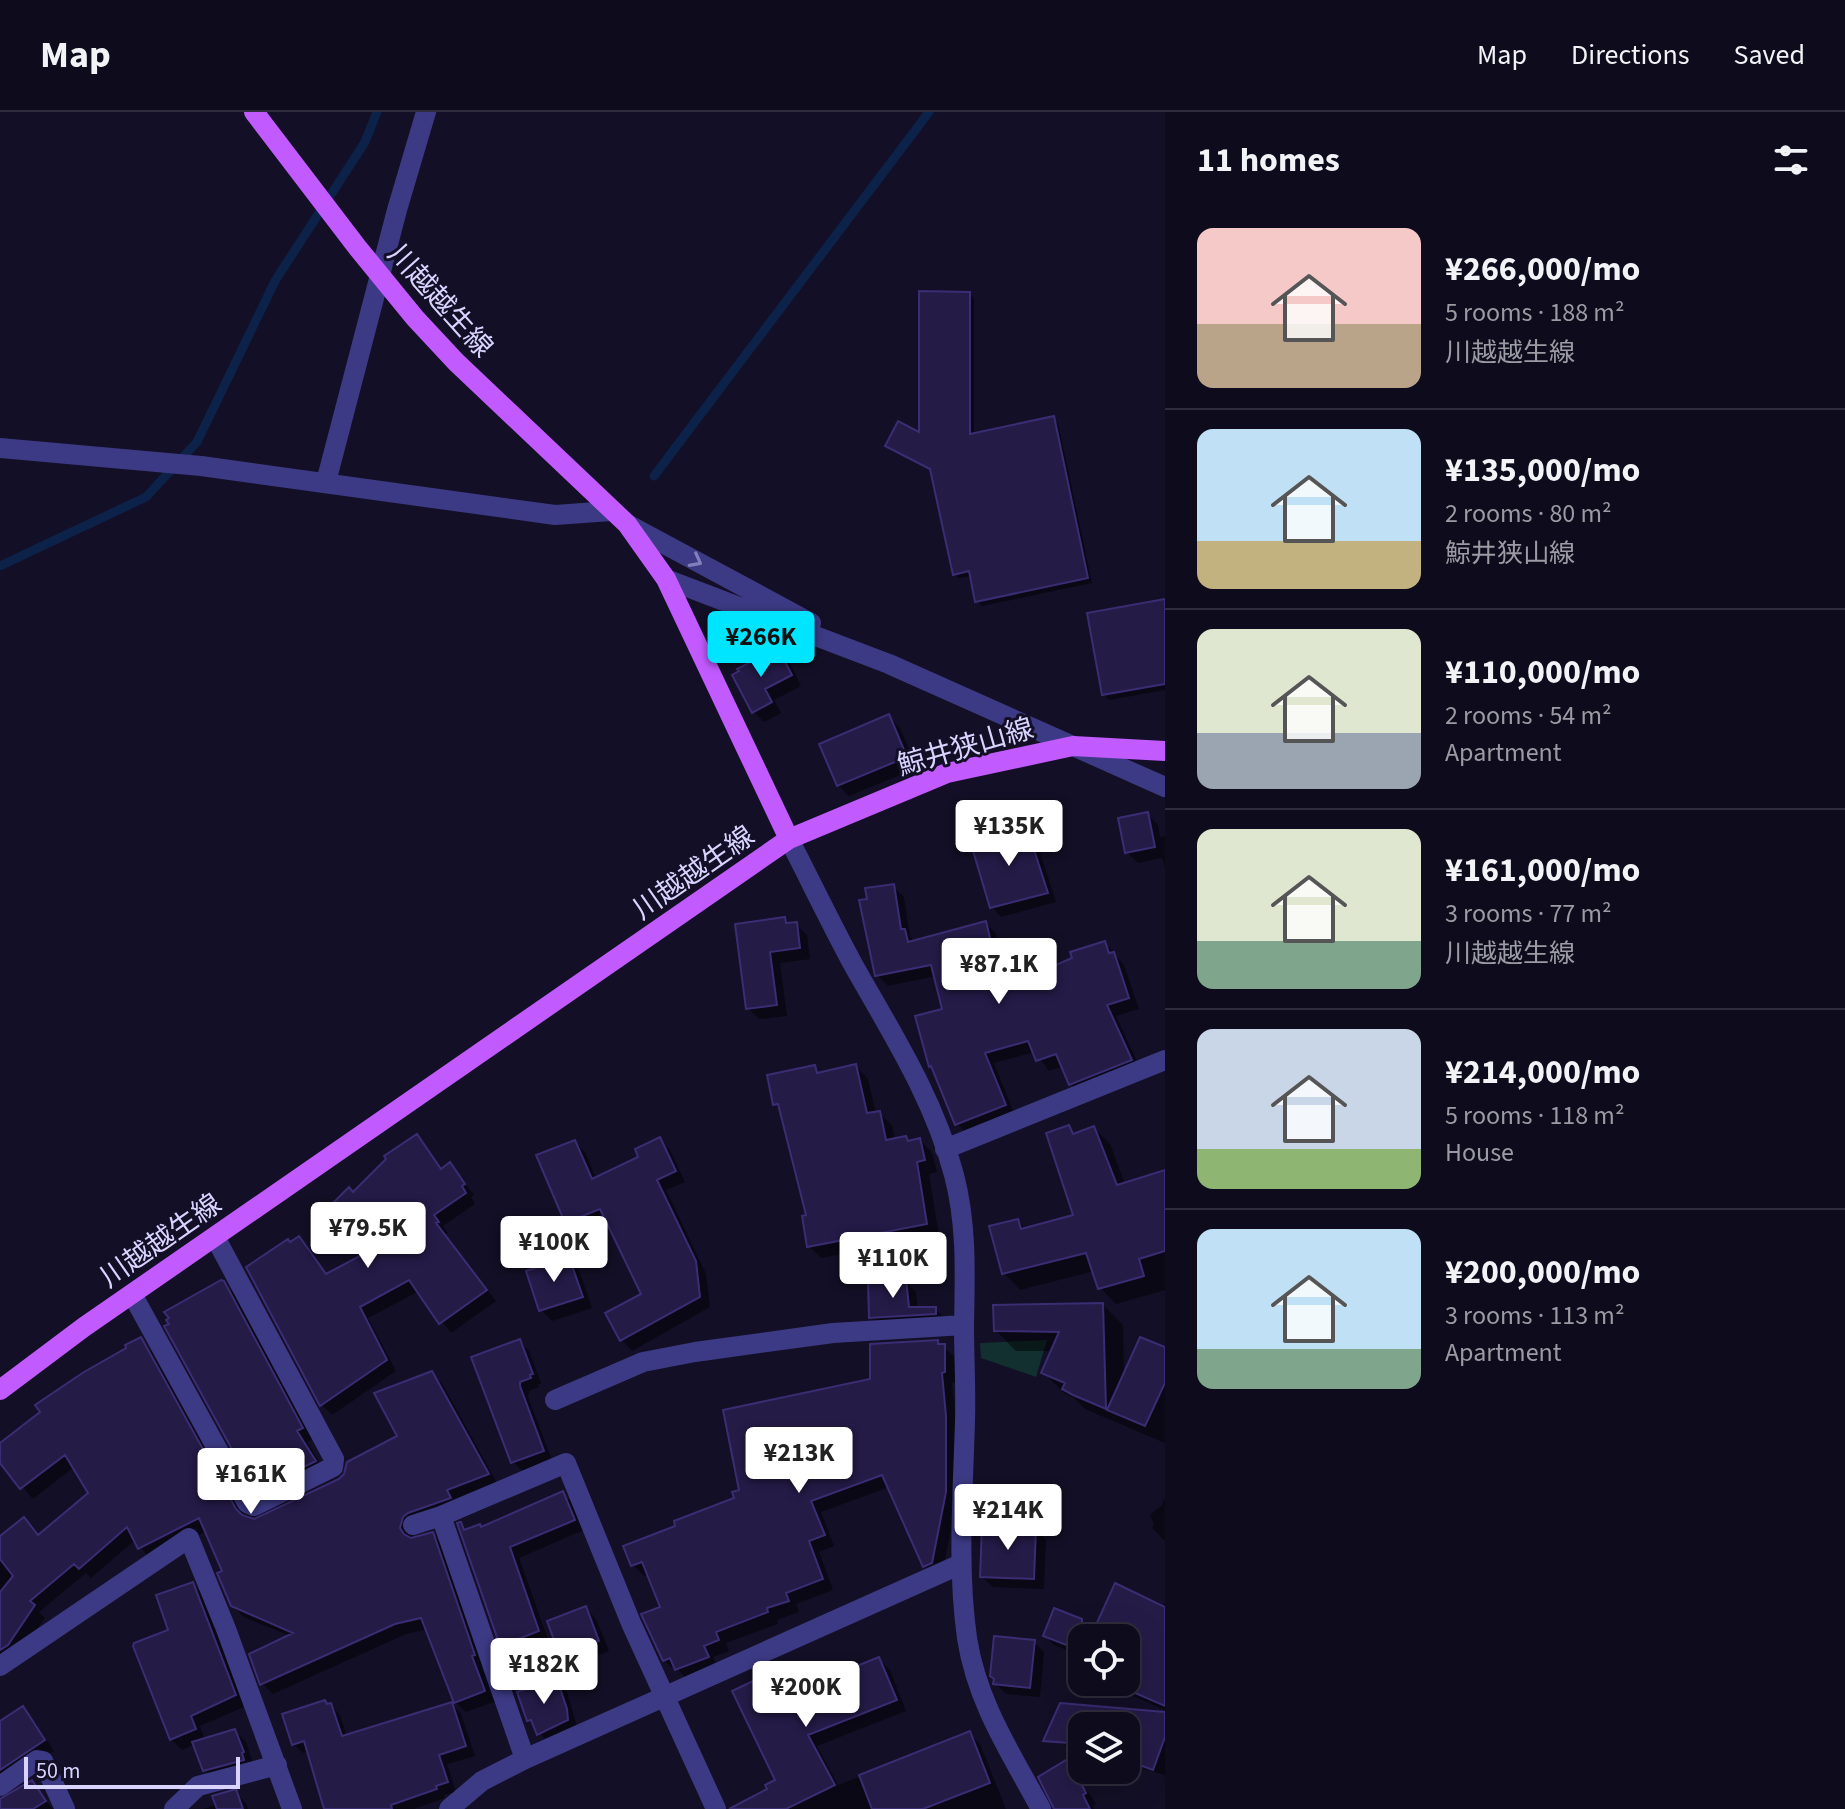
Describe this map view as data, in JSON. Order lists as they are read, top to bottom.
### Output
{
  "streets": {
    "main road": ["川越越生線", "鯨井狭山線"]
  },
  "crossings": [
    ["川越越生線", "鯨井狭山線"]
  ],
  "scale_bar": "50 m",
  "page": {
    "header": "Map",
    "nav": ["Map", "Directions", "Saved"],
    "heading": "11 homes",
    "list": [
      {
        "name": "¥266,000/mo",
        "note": "5 rooms · 188 m² · 川越越生線"
      },
      {
        "name": "¥135,000/mo",
        "note": "2 rooms · 80 m² · 鯨井狭山線"
      },
      {
        "name": "¥110,000/mo",
        "note": "2 rooms · 54 m² · Apartment"
      },
      {
        "name": "¥161,000/mo",
        "note": "3 rooms · 77 m² · 川越越生線"
      },
      {
        "name": "¥214,000/mo",
        "note": "5 rooms · 118 m² · House"
      },
      {
        "name": "¥200,000/mo",
        "note": "3 rooms · 113 m² · Apartment"
      }
    ],
    "price": [
      "¥266K",
      "¥135K",
      "¥87.1K",
      "¥79.5K",
      "¥100K",
      "¥110K",
      "¥213K",
      "¥161K",
      "¥214K",
      "¥182K",
      "¥200K"
    ],
    "scale": "50 m"
  }
}
